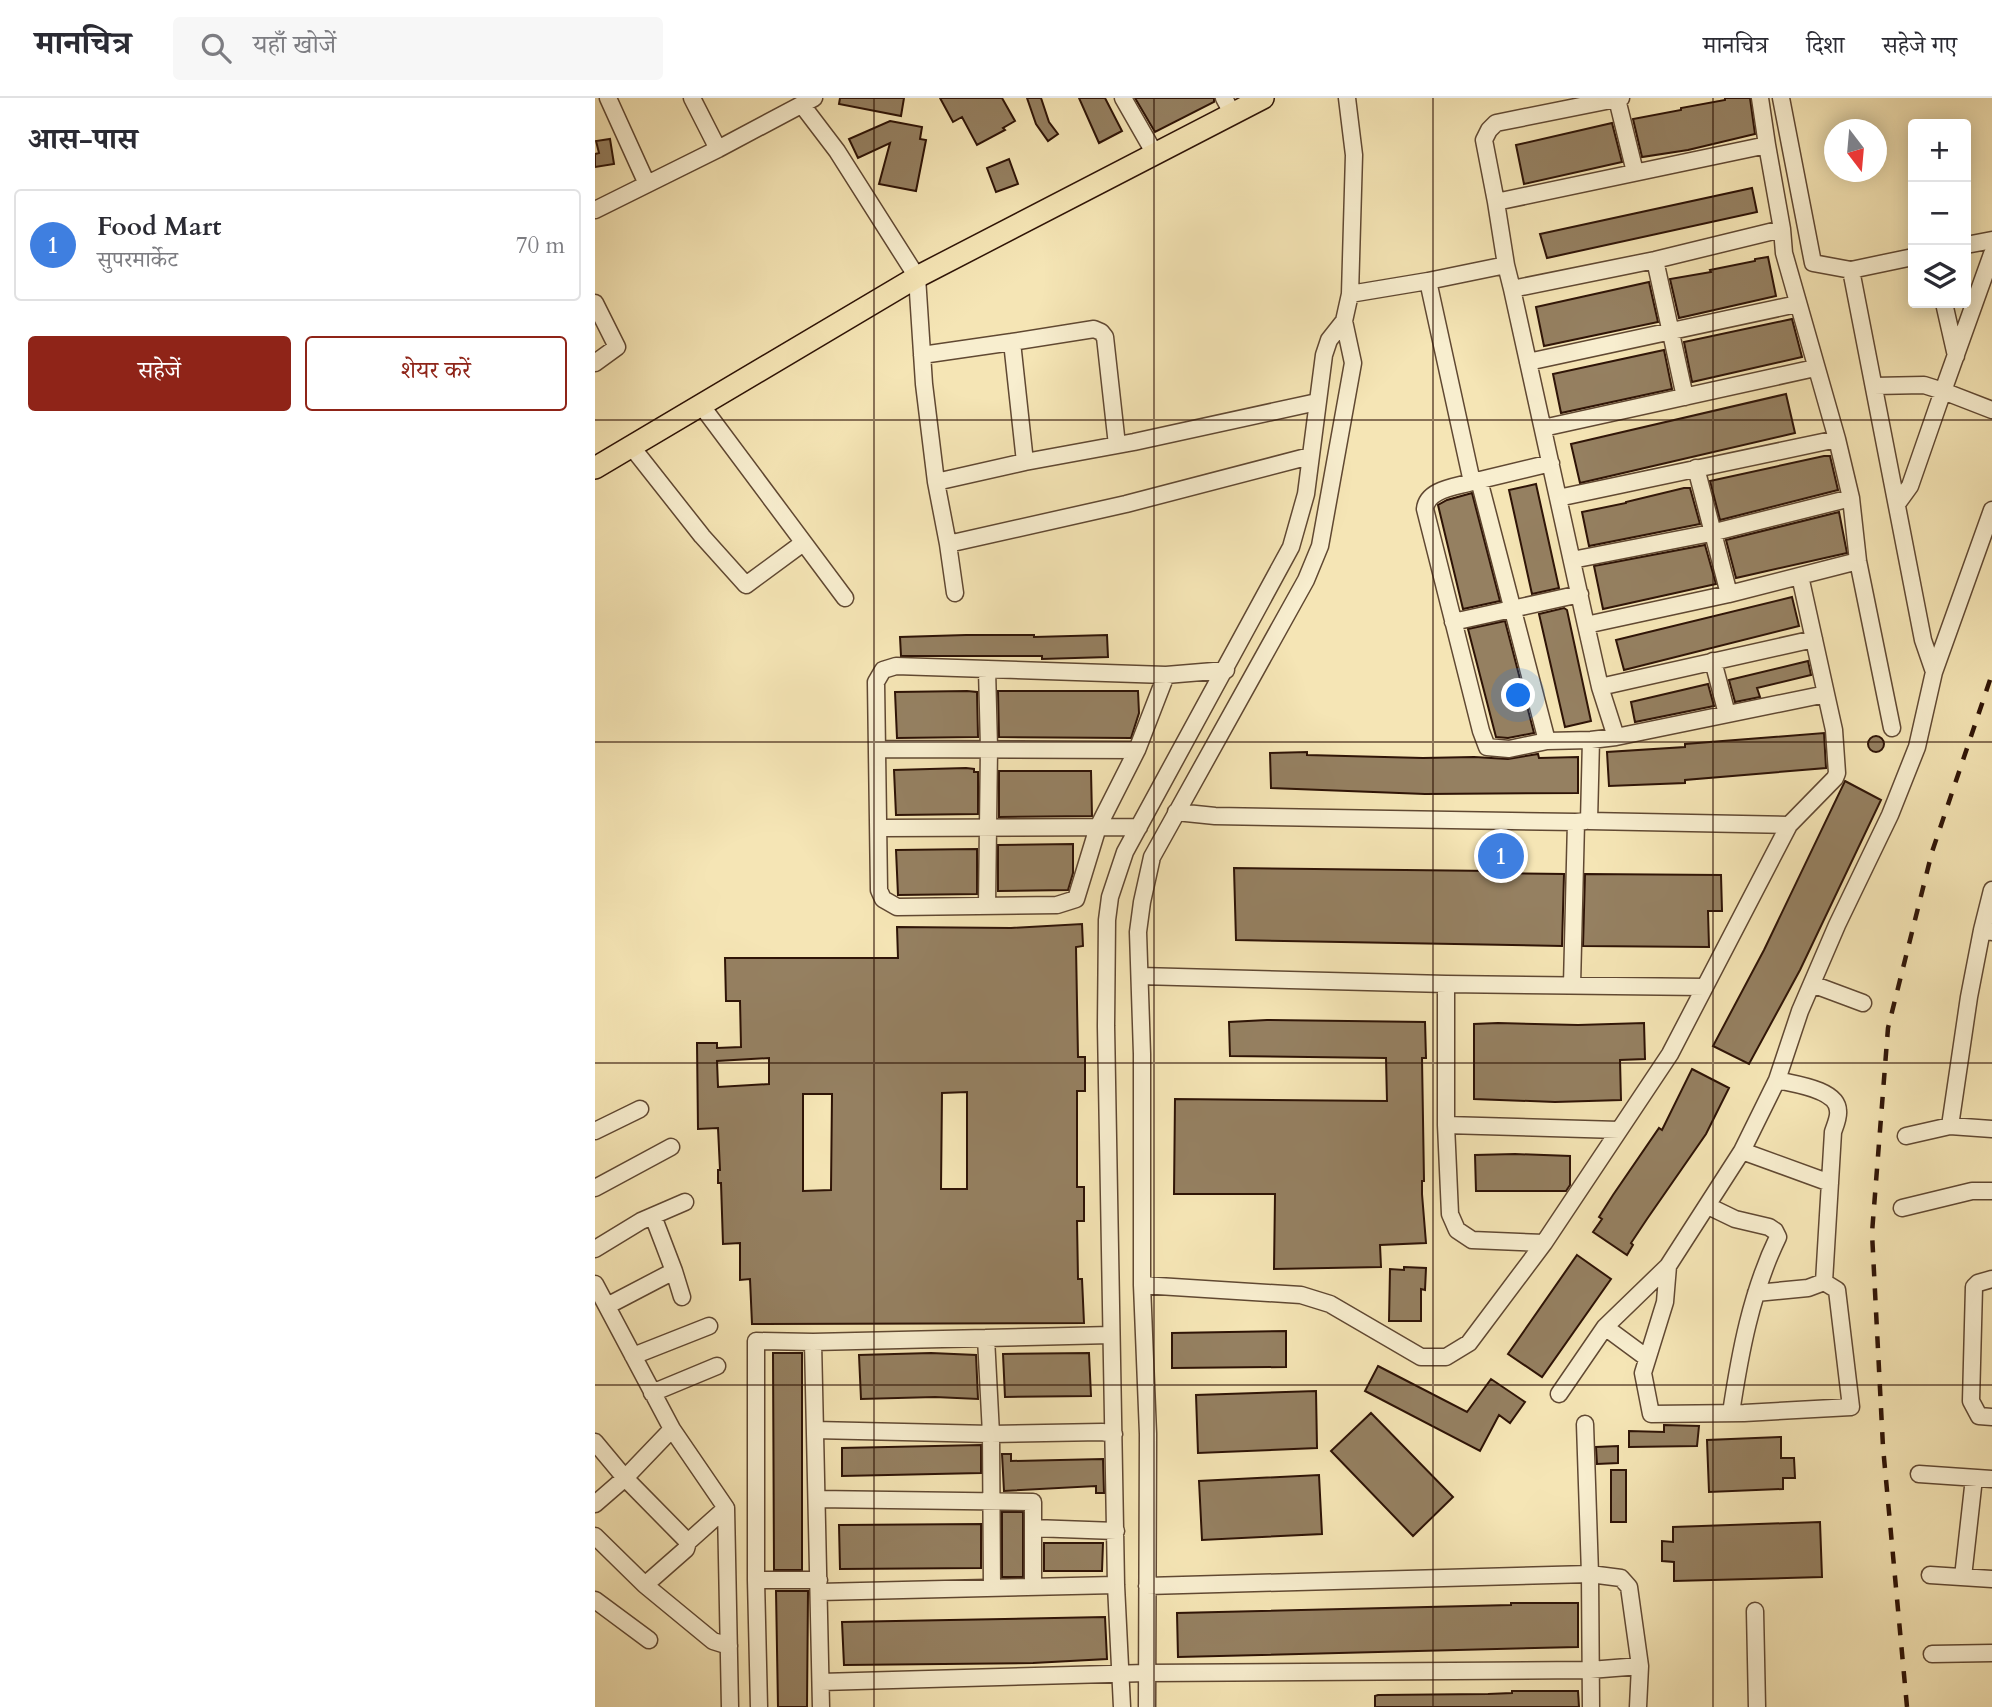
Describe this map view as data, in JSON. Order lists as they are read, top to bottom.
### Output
{
  "north": "bottom",
  "page": {
    "header": "मानचित्र",
    "search": "यहाँ खोजें",
    "nav": ["मानचित्र", "दिशा", "सहेजे गए"],
    "heading": "आस-पास",
    "map_buttons": ["+", "−"],
    "list": [
      {
        "mark": "1",
        "name": "Food Mart",
        "note": "सुपरमार्केट",
        "value": "70 m"
      }
    ],
    "buttons": ["सहेजें", "शेयर करें"],
    "pins": "1"
  }
}
